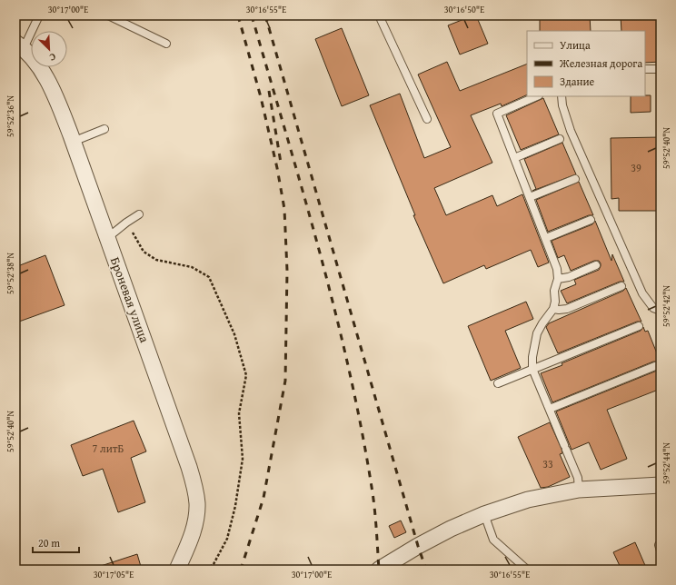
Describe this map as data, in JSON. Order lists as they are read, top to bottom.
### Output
{
  "streets": {
    "street": ["Броневая улица"]
  },
  "house_numbers": ["39", "7 литБ", "33"],
  "legend": ["Улица", "Железная дорога", "Здание"],
  "scale_bar": "20 m",
  "north": "bottom right",
  "coordinates": [
    "30°17'00\"E",
    "30°16'55\"E",
    "30°16'50\"E",
    "59°52'36\"N",
    "59°52'40\"N",
    "59°52'38\"N",
    "59°52'42\"N",
    "59°52'44\"N",
    "30°17'05\"E"
  ]
}
